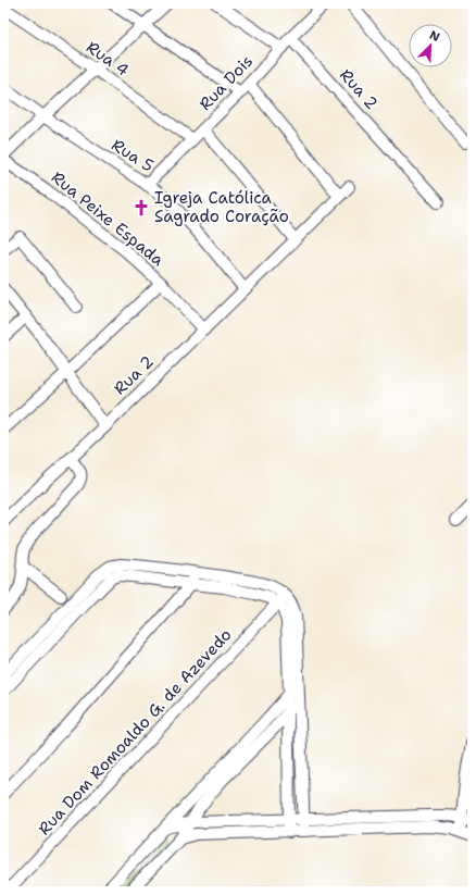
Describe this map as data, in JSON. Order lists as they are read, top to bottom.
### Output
{
  "streets": {
    "street": [
      "Rua 4",
      "Rua Dois",
      "Rua 2",
      "Rua 5",
      "Rua Peixe Espada",
      "Rua Dom Romoaldo G. de Azevedo"
    ]
  },
  "crossings": [
    ["Rua 4", "Rua Dois"],
    ["Rua Dois", "Rua 2"],
    ["Rua Dois", "Rua 5"],
    ["Rua 2", "Rua 5"],
    ["Rua 2", "Rua Peixe Espada"]
  ],
  "places": {
    "church": ["Igreja Católica Sagrado Coração"]
  },
  "north": "top right"
}
